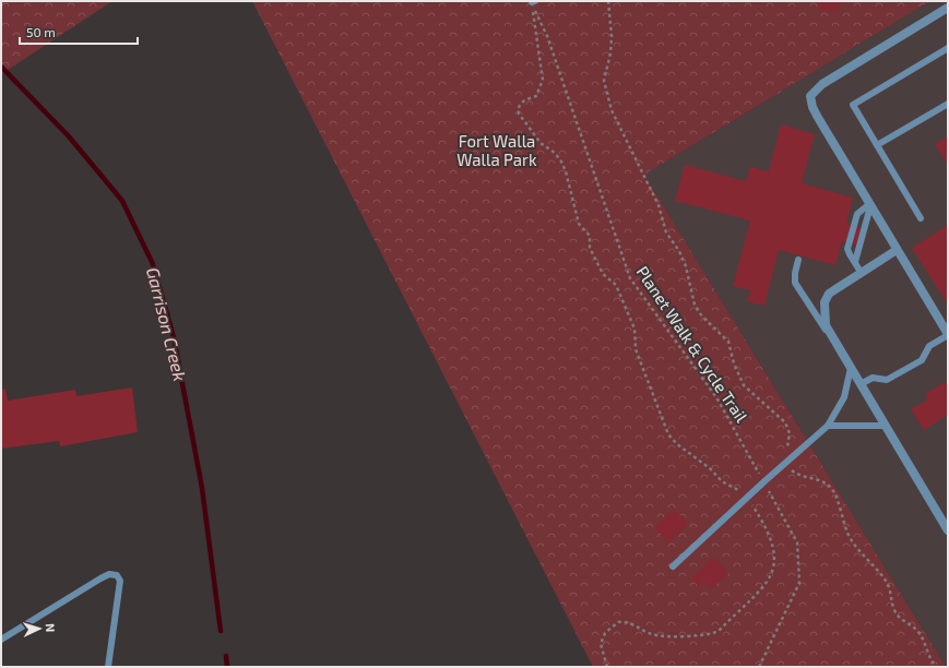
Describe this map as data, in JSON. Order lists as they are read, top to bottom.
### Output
{
  "streets": {
    "path": ["Planet Walk & Cycle Trail"]
  },
  "water": ["Garrison Creek"],
  "parks": ["Fort Walla Walla Park"],
  "scale_bar": "50 m",
  "north": "right"
}
